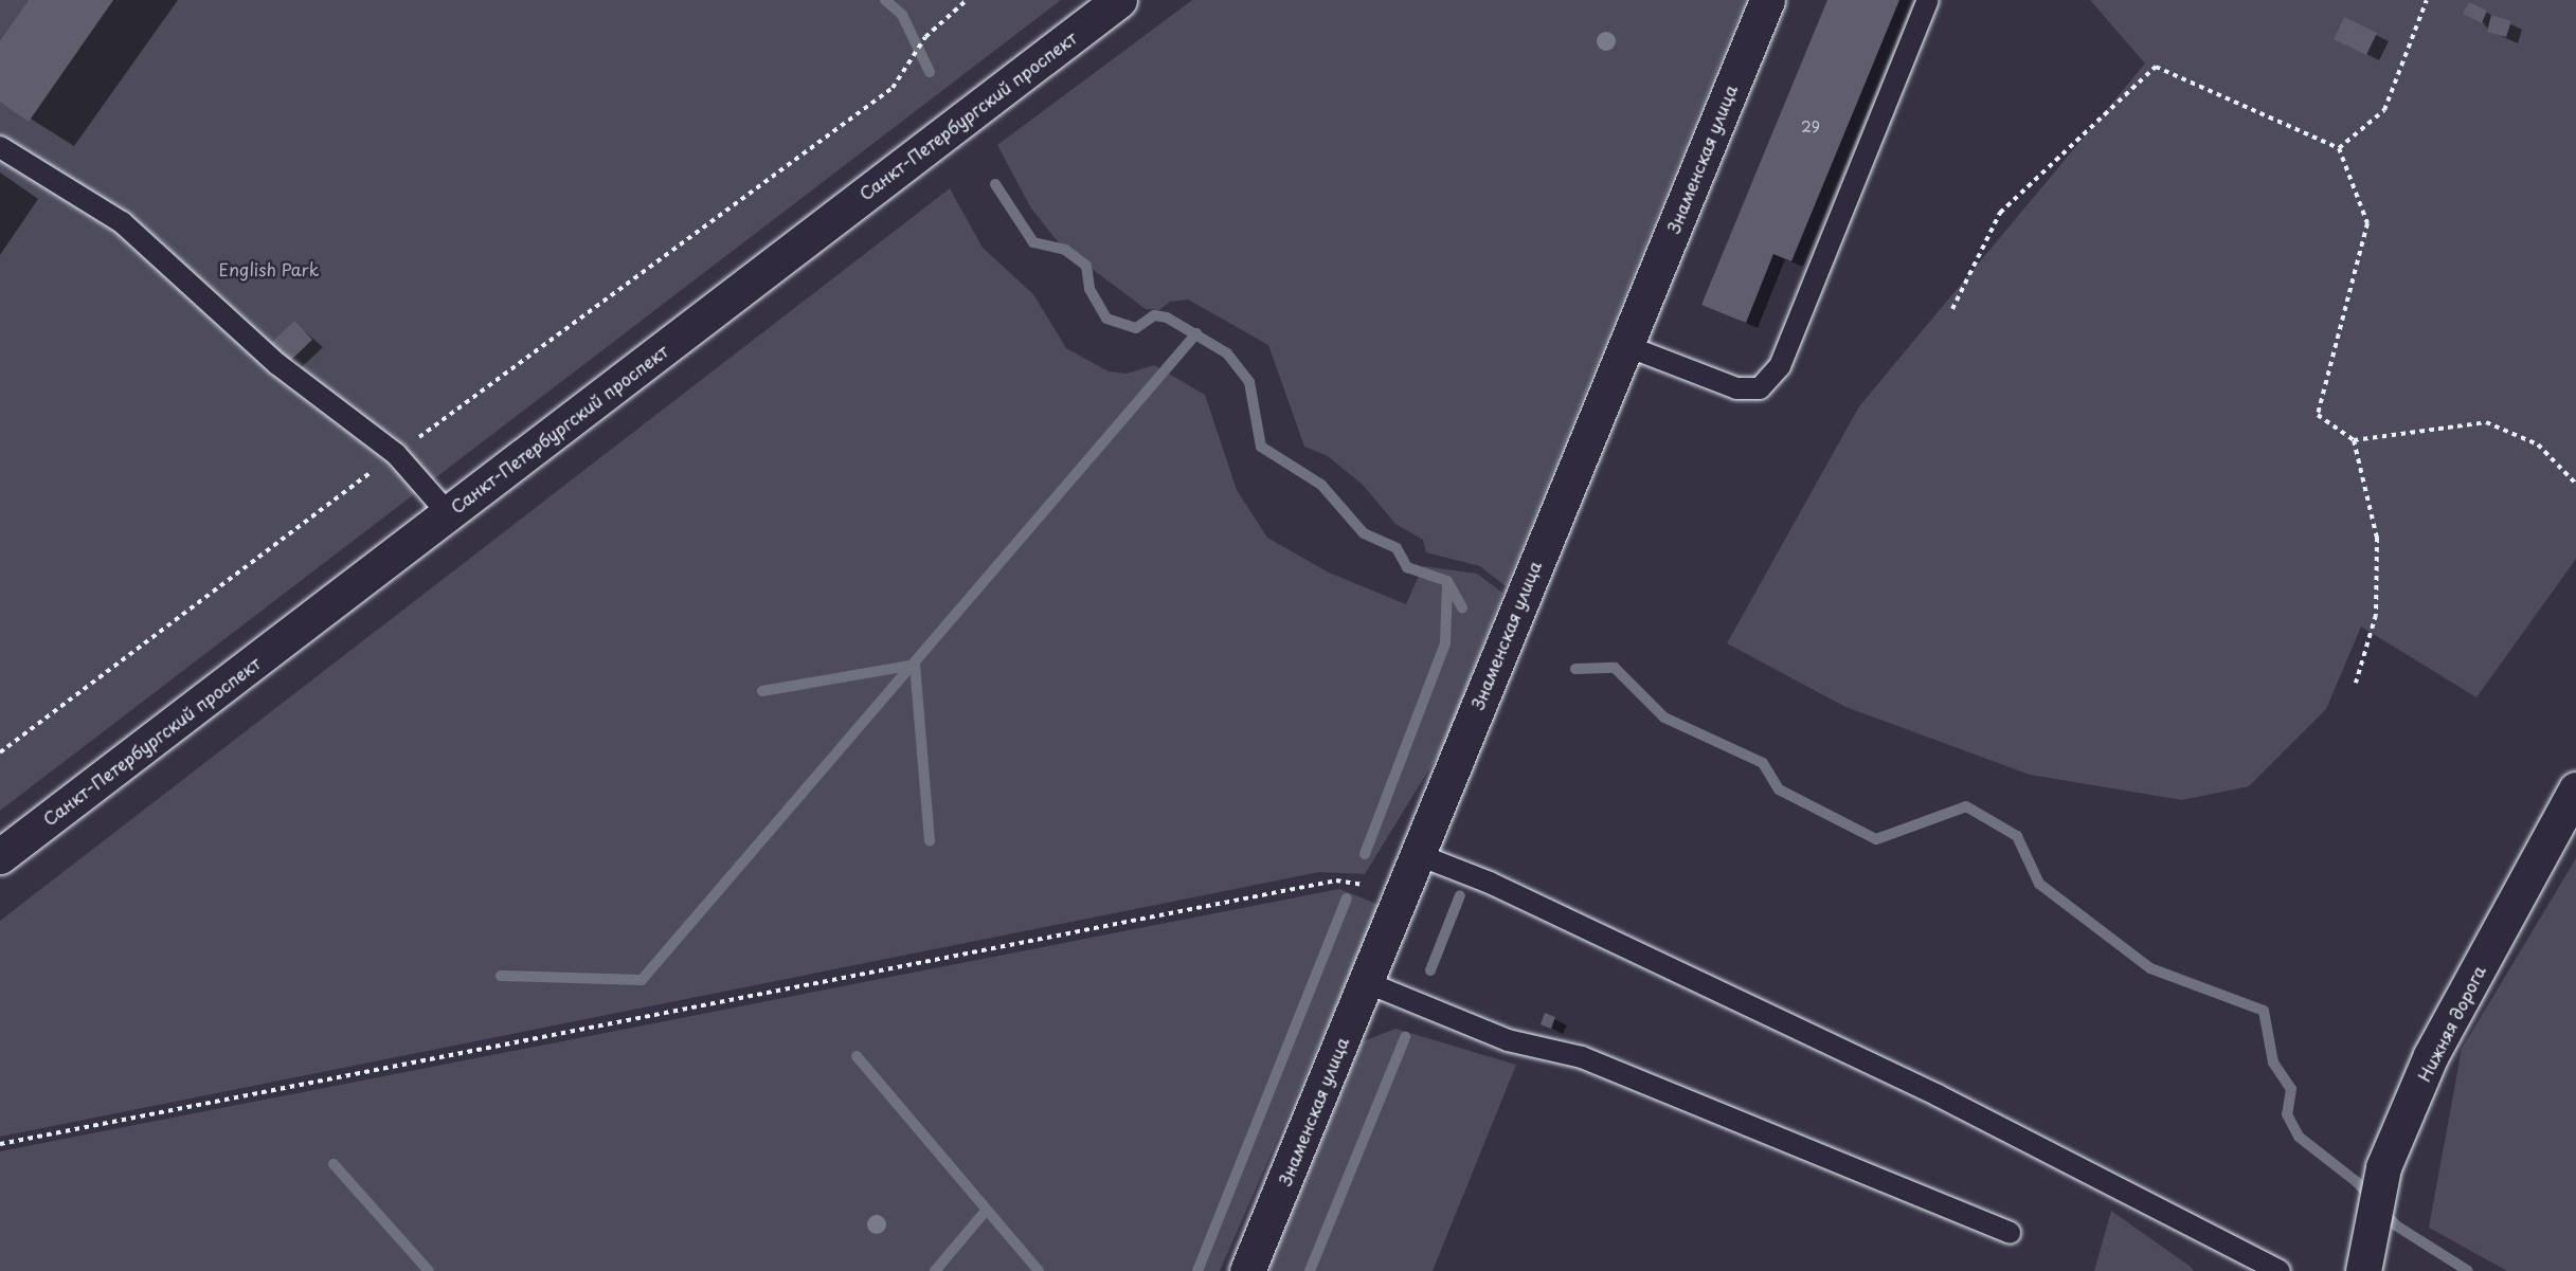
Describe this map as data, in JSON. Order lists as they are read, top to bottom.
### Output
{
  "streets": {
    "street": ["Санкт-Петербургский проспект", "Знаменская улица", "Нижняя дорога"]
  },
  "parks": ["English Park"],
  "house_numbers": ["29"]
}
